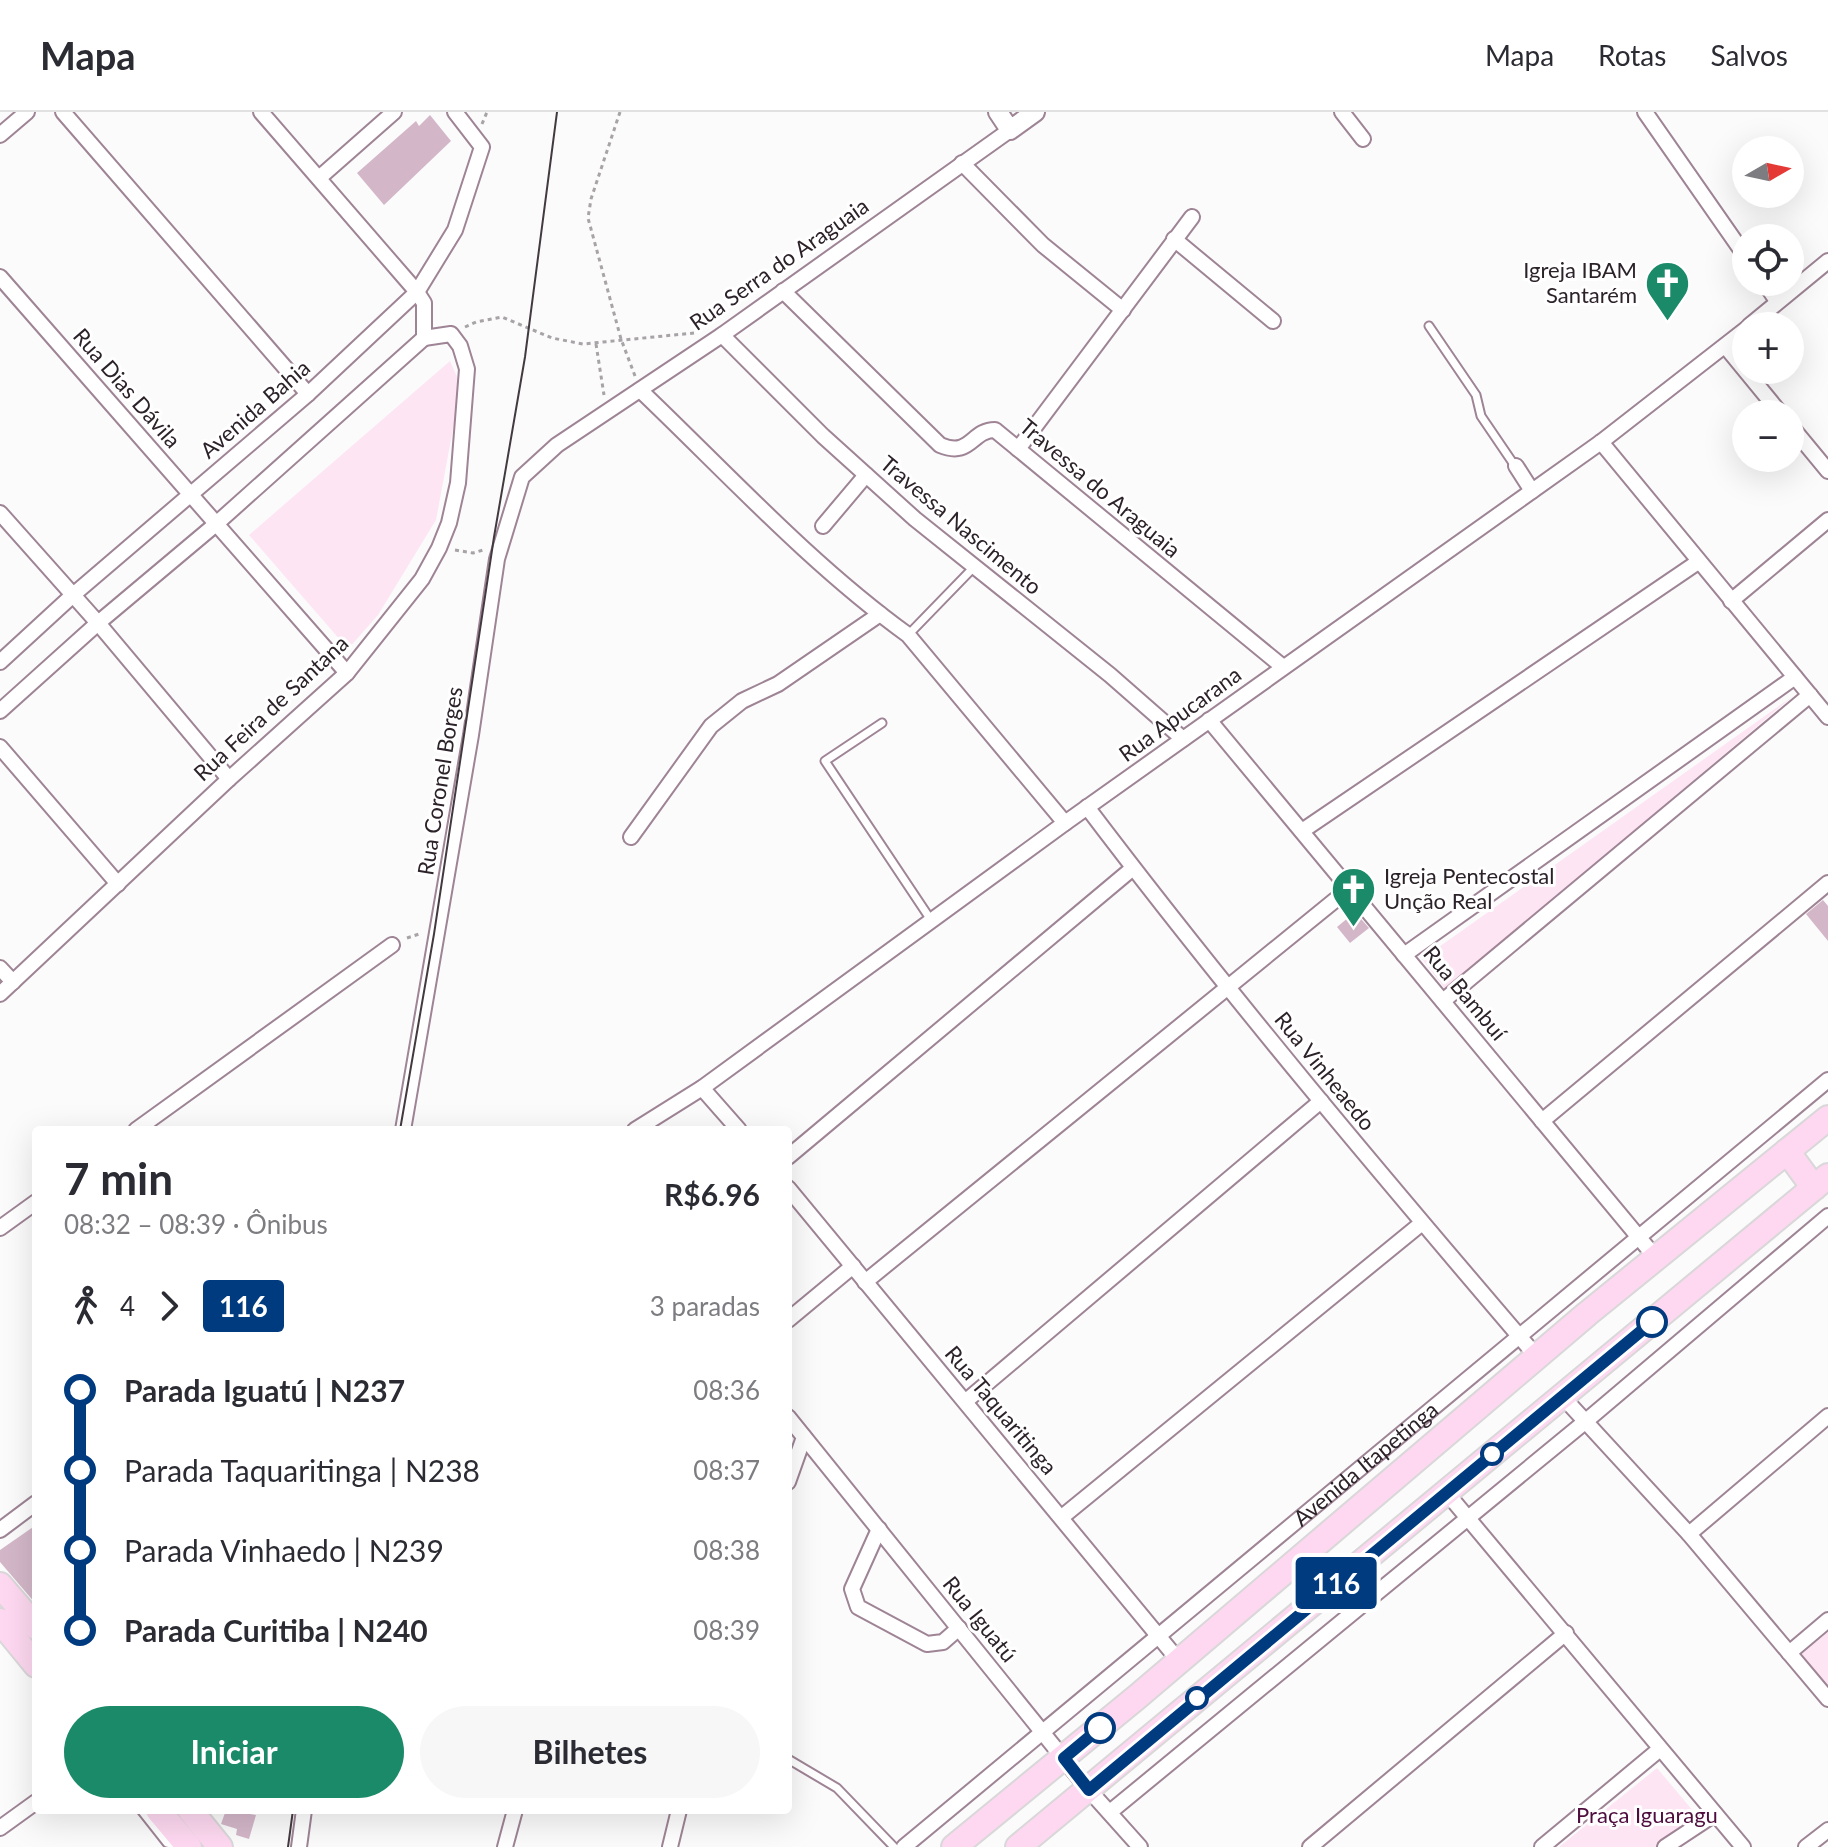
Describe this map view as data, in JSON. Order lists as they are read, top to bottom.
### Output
{
  "streets": {
    "main road": ["Avenida Itapetinga"],
    "street": [
      "Rua Serra do Araguaia",
      "Rua Dias Dávila",
      "Avenida Bahia",
      "Travessa do Araguaia",
      "Travessa Nascimento",
      "Rua Feira de Santana",
      "Rua Apucarana",
      "Rua Coronel Borges",
      "Rua Bambuí",
      "Rua Vinheaedo",
      "Rua Taquaritinga",
      "Rua Iguatú"
    ]
  },
  "crossings": [
    ["Rua Serra do Araguaia", "Travessa do Araguaia"],
    ["Rua Serra do Araguaia", "Travessa Nascimento"],
    ["Rua Serra do Araguaia", "Rua Coronel Borges"],
    ["Rua Dias Dávila", "Avenida Bahia"],
    ["Rua Dias Dávila", "Rua Feira de Santana"],
    ["Travessa do Araguaia", "Rua Apucarana"],
    ["Travessa Nascimento", "Rua Apucarana"],
    ["Rua Apucarana", "Rua Bambuí"],
    ["Rua Apucarana", "Rua Vinheaedo"],
    ["Rua Bambuí", "Avenida Itapetinga"],
    ["Rua Vinheaedo", "Avenida Itapetinga"],
    ["Rua Taquaritinga", "Avenida Itapetinga"],
    ["Avenida Itapetinga", "Rua Iguatú"]
  ],
  "parks": ["Praça Iguaragu"],
  "places": {
    "church": ["Igreja IBAM Santarém", "Igreja Pentecostal Unção Real"]
  },
  "lines": ["bus line 116"],
  "north": "right",
  "page": {
    "header": "Mapa",
    "nav": ["Mapa", "Rotas", "Salvos"],
    "on_map": "116",
    "map_buttons": ["+", "−"],
    "heading": ["7 min", "08:32 – 08:39 · Ônibus", "R$6.96"],
    "legs": ["4", "116", "3 paradas"],
    "list": [
      {
        "name": "Parada Iguatú | N237",
        "value": "08:36"
      },
      {
        "name": "Parada Taquaritinga | N238",
        "value": "08:37"
      },
      {
        "name": "Parada Vinhaedo | N239",
        "value": "08:38"
      },
      {
        "name": "Parada Curitiba | N240",
        "value": "08:39"
      }
    ],
    "buttons": ["Iniciar", "Bilhetes"]
  }
}
